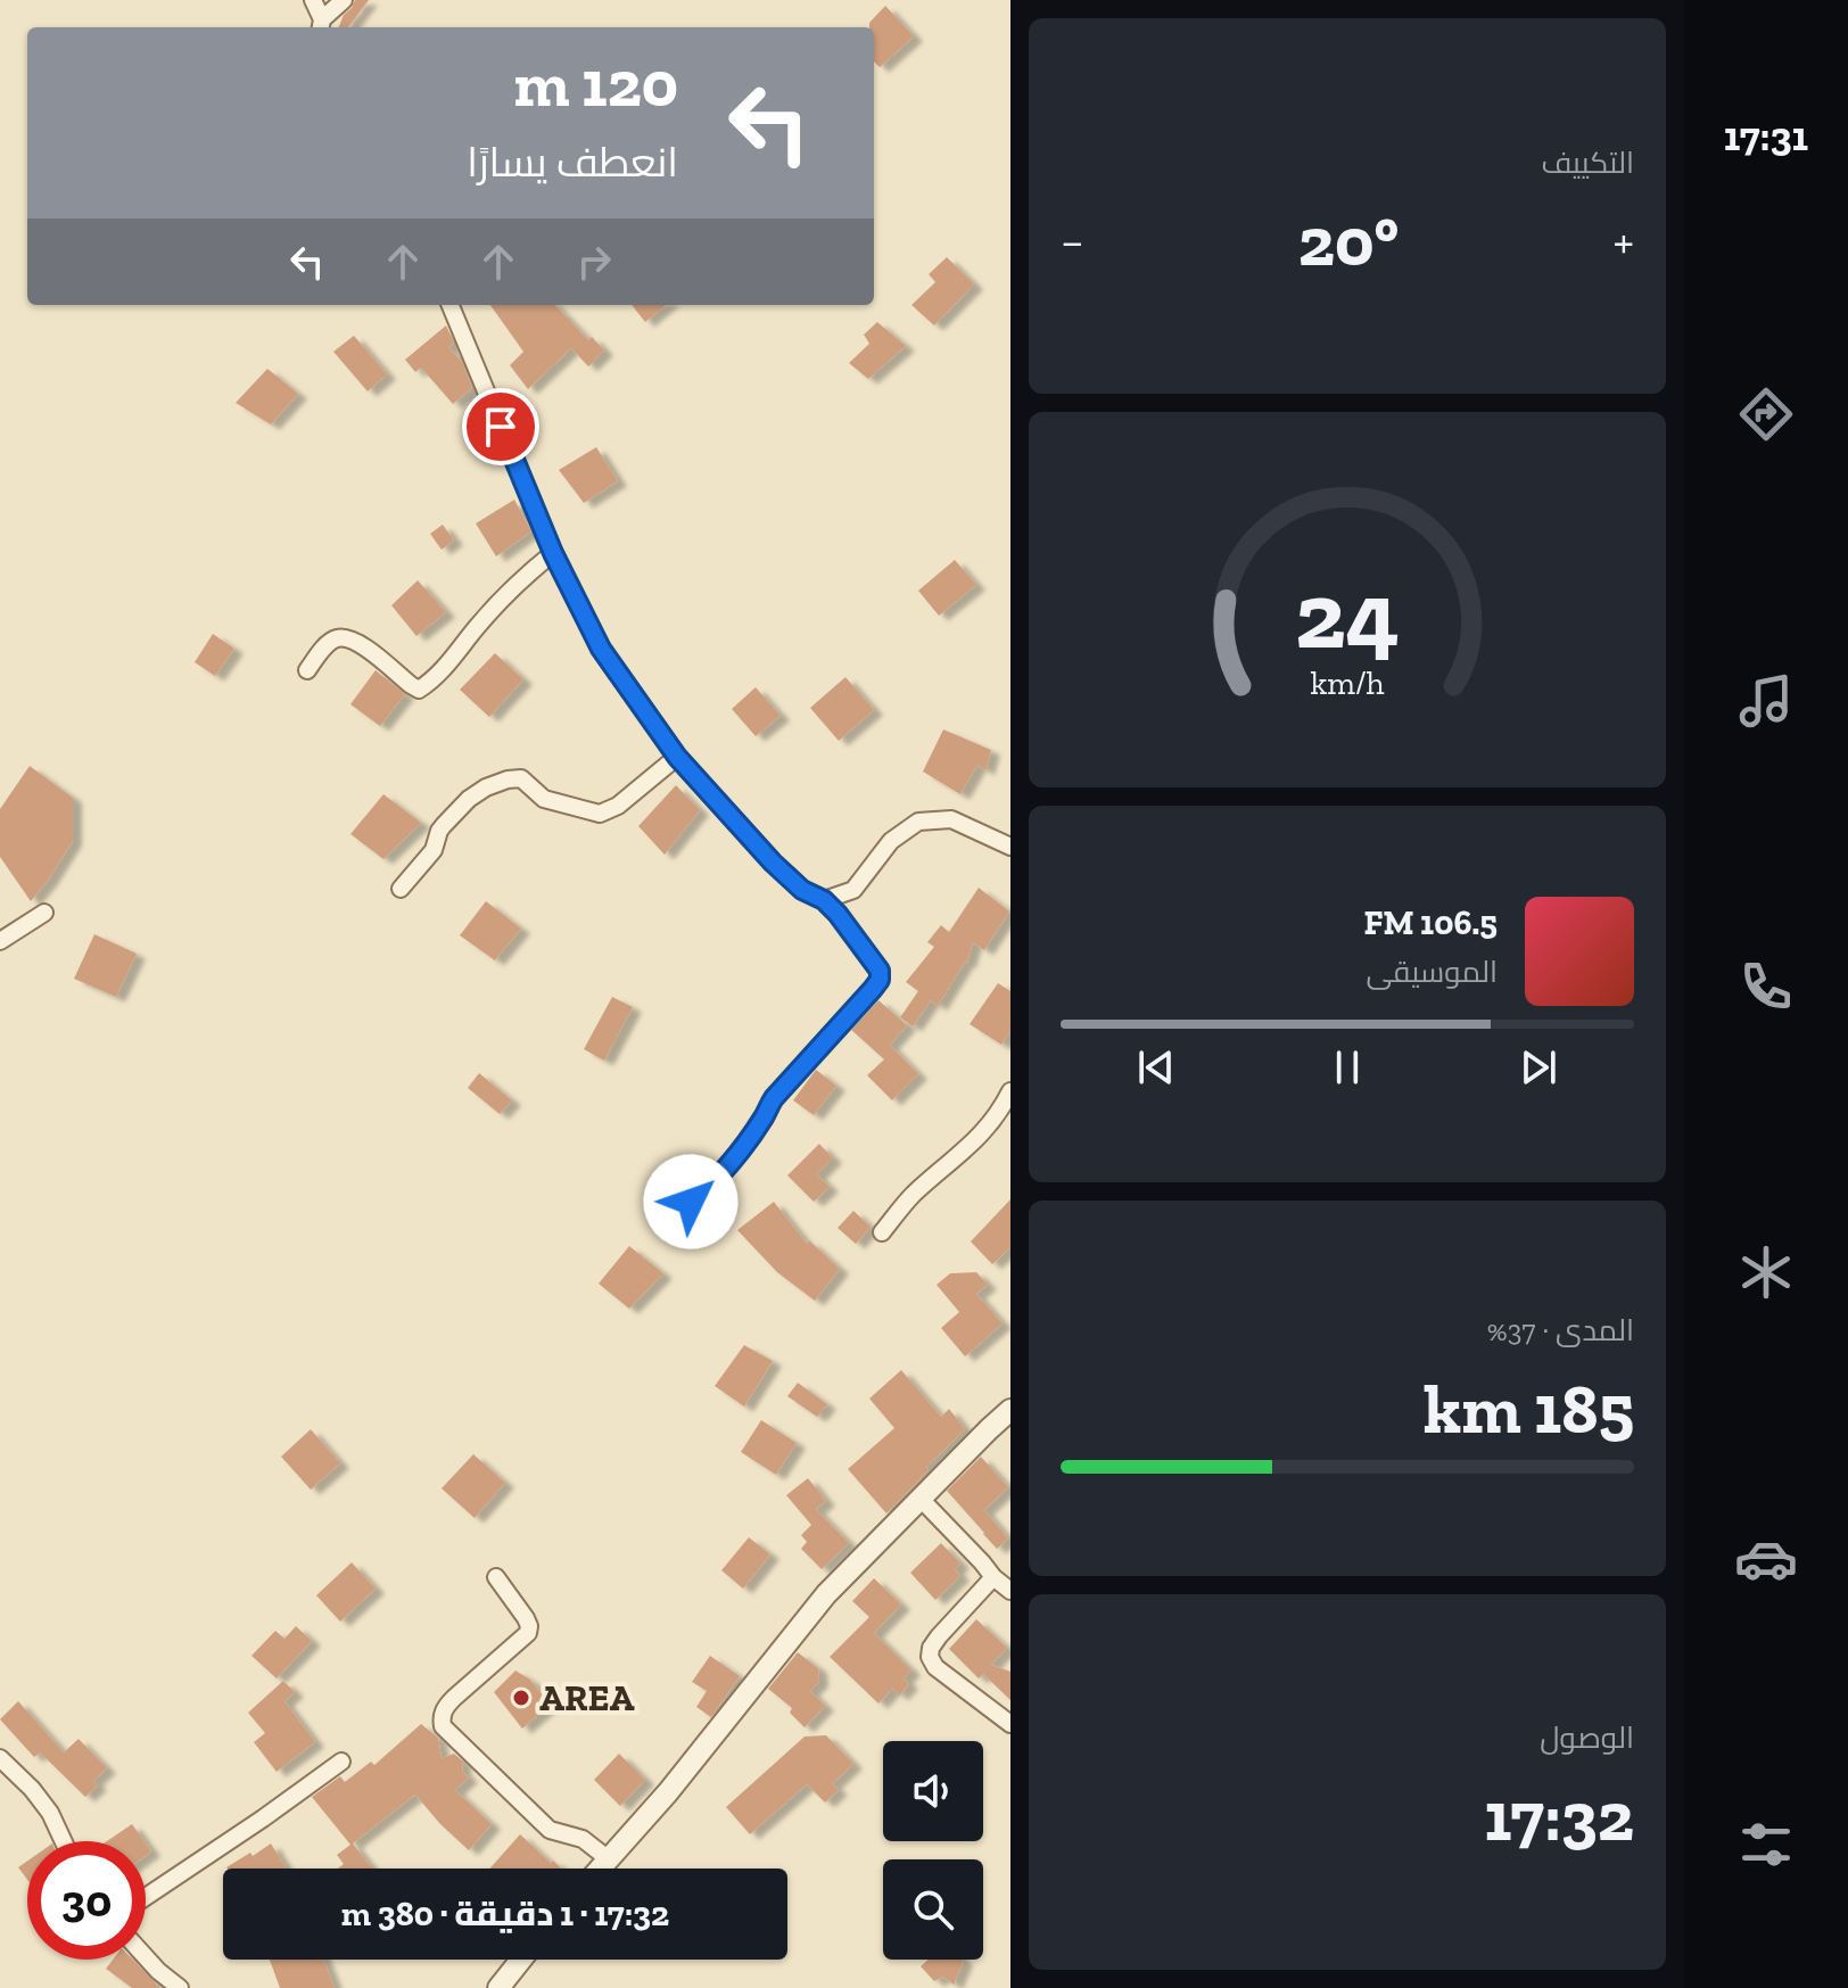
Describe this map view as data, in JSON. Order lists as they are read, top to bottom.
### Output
{
  "places": ["AREA"],
  "page": {
    "tabs": "17:31",
    "tile": [
      "التكييف",
      ["المدى · 37%", "185 km"],
      ["الوصول", "17:32"]
    ],
    "turn": ["120 m", "انعطف يسارًا"],
    "heat": ["−", "20°", "+"],
    "song": ["106.5 FM", "الموسيقى"],
    "limit": "30",
    "trip": "17:32 · 1 دقيقة · 380 m",
    "gauge": ["24", "km/h"]
  }
}
